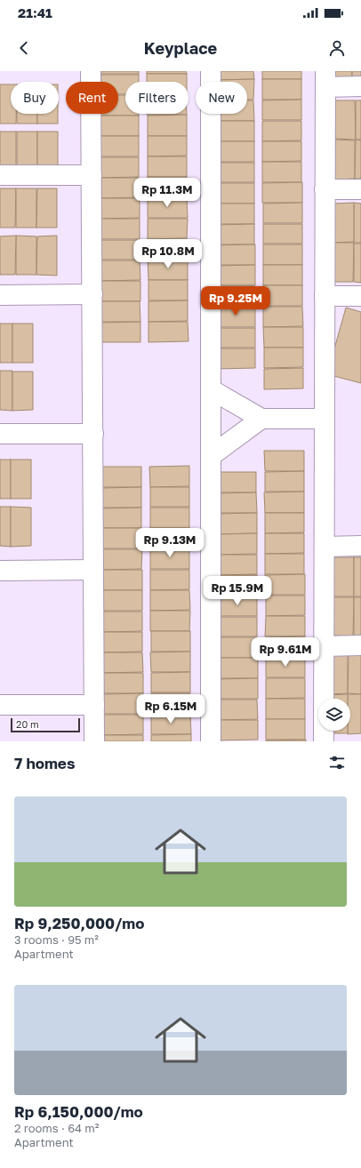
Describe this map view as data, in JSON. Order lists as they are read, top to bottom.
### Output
{
  "scale_bar": "20 m",
  "page": {
    "status": "21:41",
    "header": "Keyplace",
    "chip": [
      "Buy",
      "Rent",
      "Filters",
      "New"
    ],
    "price": [
      "Rp 11.3M",
      "Rp 10.8M",
      "Rp 9.25M",
      "Rp 9.13M",
      "Rp 15.9M",
      "Rp 9.61M",
      "Rp 6.15M"
    ],
    "scale": "20 m",
    "heading": "7 homes",
    "list": [
      {
        "name": "Rp 9,250,000/mo",
        "note": "3 rooms · 95 m² · Apartment"
      },
      {
        "name": "Rp 6,150,000/mo",
        "note": "2 rooms · 64 m² · Apartment"
      }
    ]
  }
}
